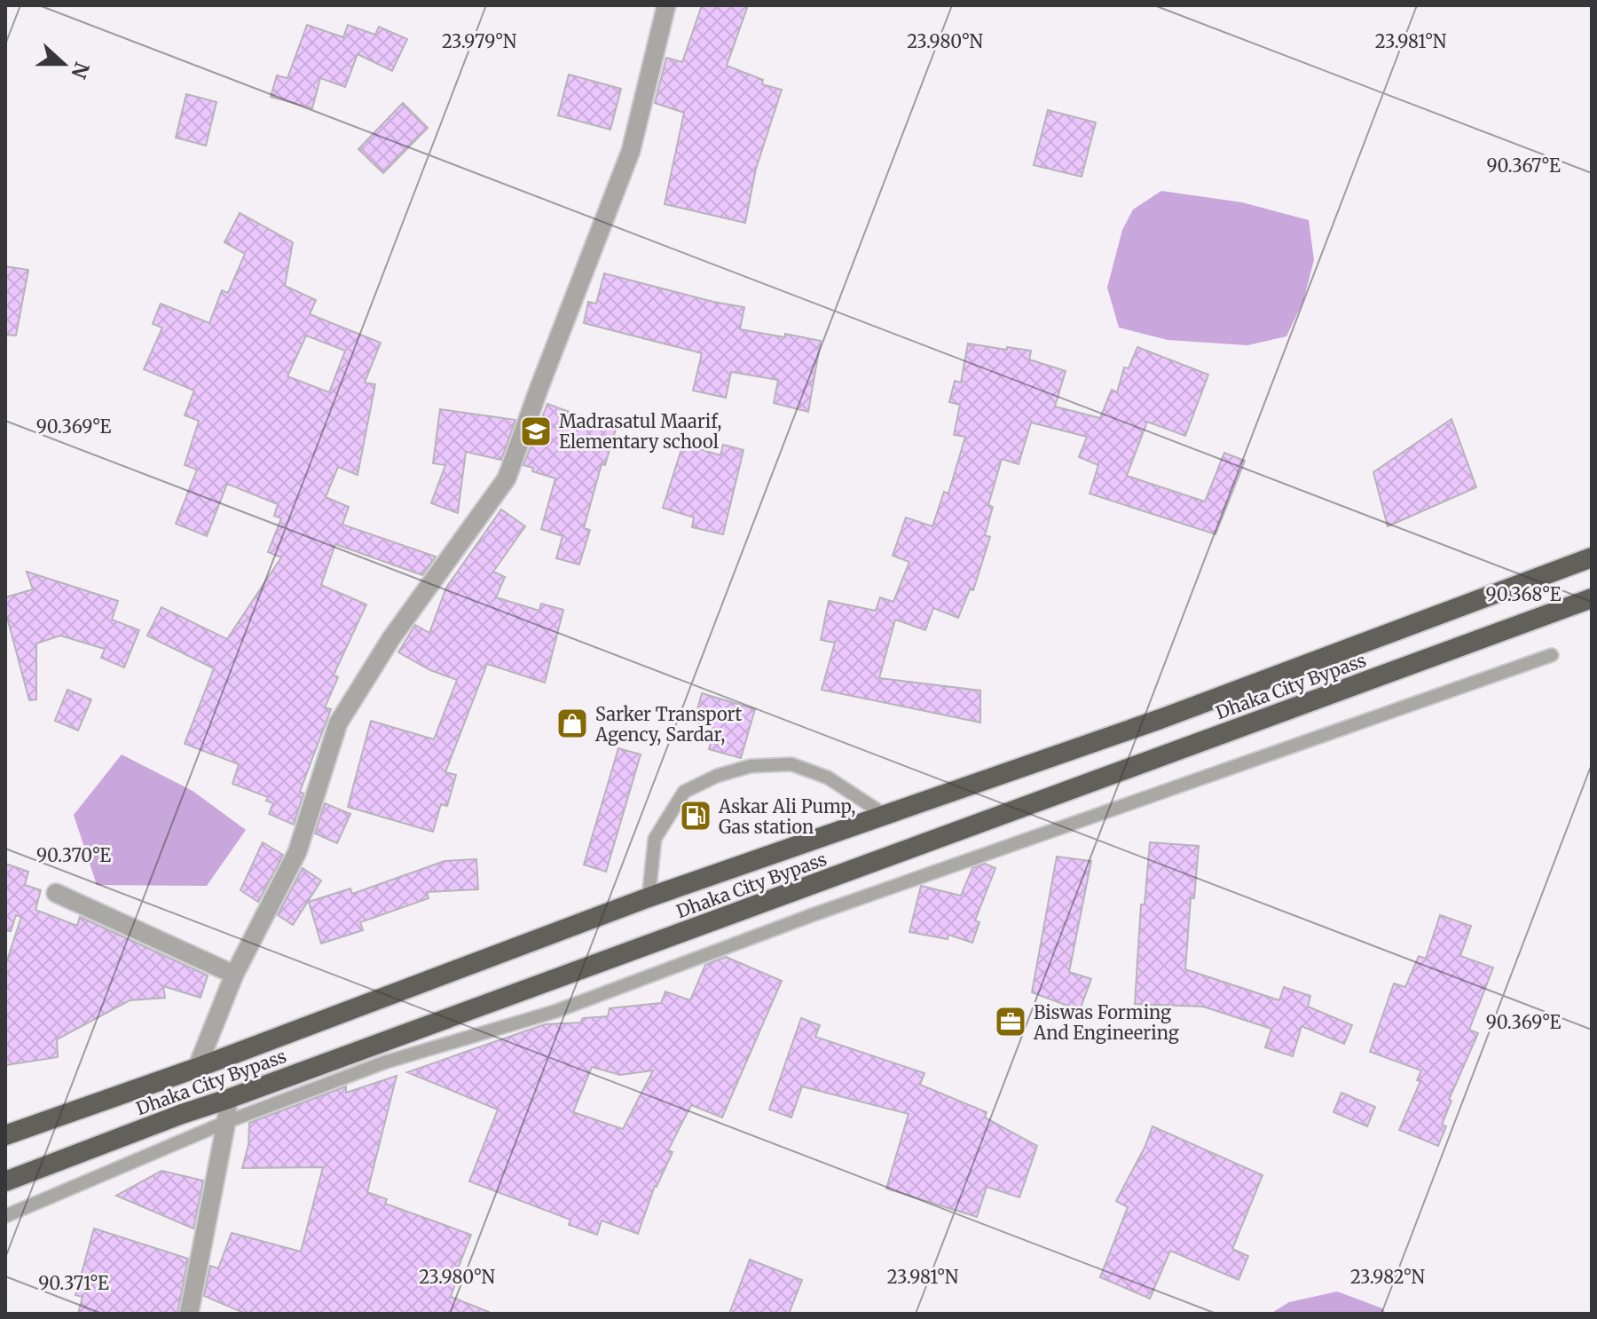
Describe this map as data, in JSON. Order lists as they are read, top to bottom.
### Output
{
  "streets": {
    "highway": ["Dhaka City Bypass"]
  },
  "places": {
    "school or university": ["Madrasatul Maarif, Elementary school"],
    "shop": ["Sarker Transport Agency, Sardar,"],
    "fuel station": ["Askar Ali Pump, Gas station"],
    "office": ["Biswas Forming And Engineering"]
  },
  "north": "right",
  "coordinates": [
    "23.979°N",
    "23.980°N",
    "23.981°N",
    "90.367°E",
    "90.369°E",
    "90.368°E",
    "90.370°E",
    "23.982°N",
    "90.371°E"
  ]
}
